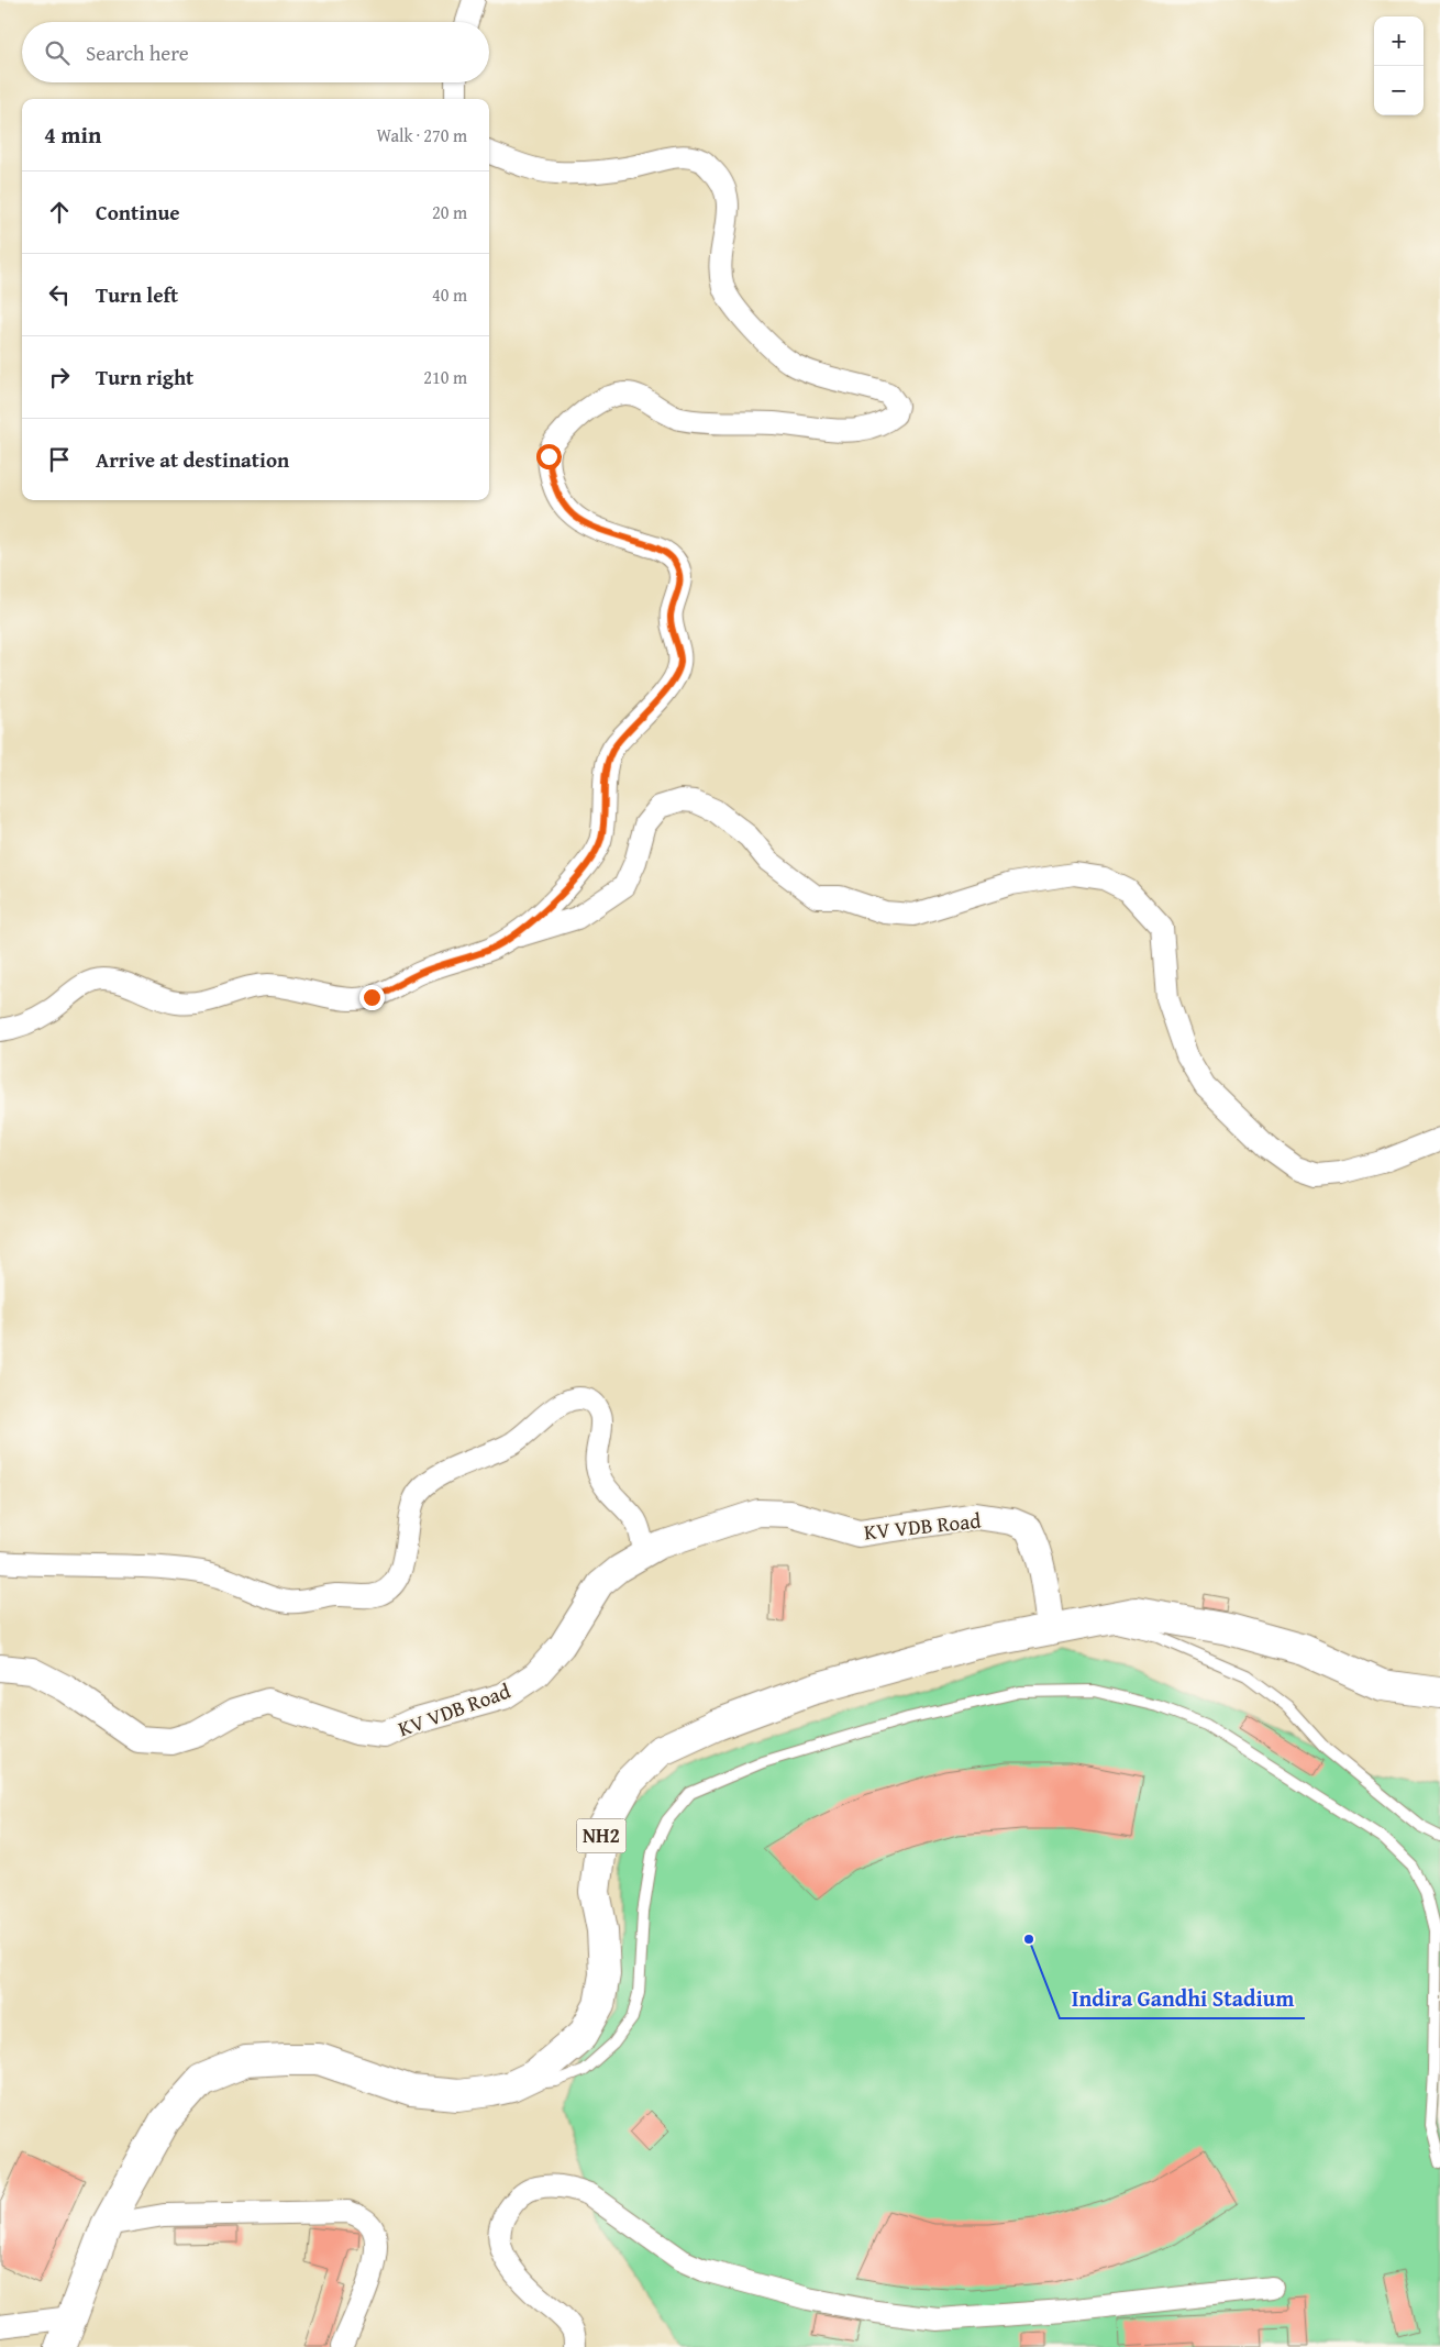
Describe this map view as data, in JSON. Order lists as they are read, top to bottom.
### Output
{
  "streets": {
    "highway": ["NH2"],
    "street": ["KV VDB Road"]
  },
  "crossings": [
    ["KV VDB Road", "NH2"]
  ],
  "places": ["Indira Gandhi Stadium"],
  "page": {
    "map_buttons": ["+", "−"],
    "search": "Search here",
    "heading": ["4 min", "Walk · 270 m"],
    "list": [
      ["Continue", "20 m"],
      ["Turn left", "40 m"],
      ["Turn right", "210 m"],
      "Arrive at destination"
    ]
  }
}
